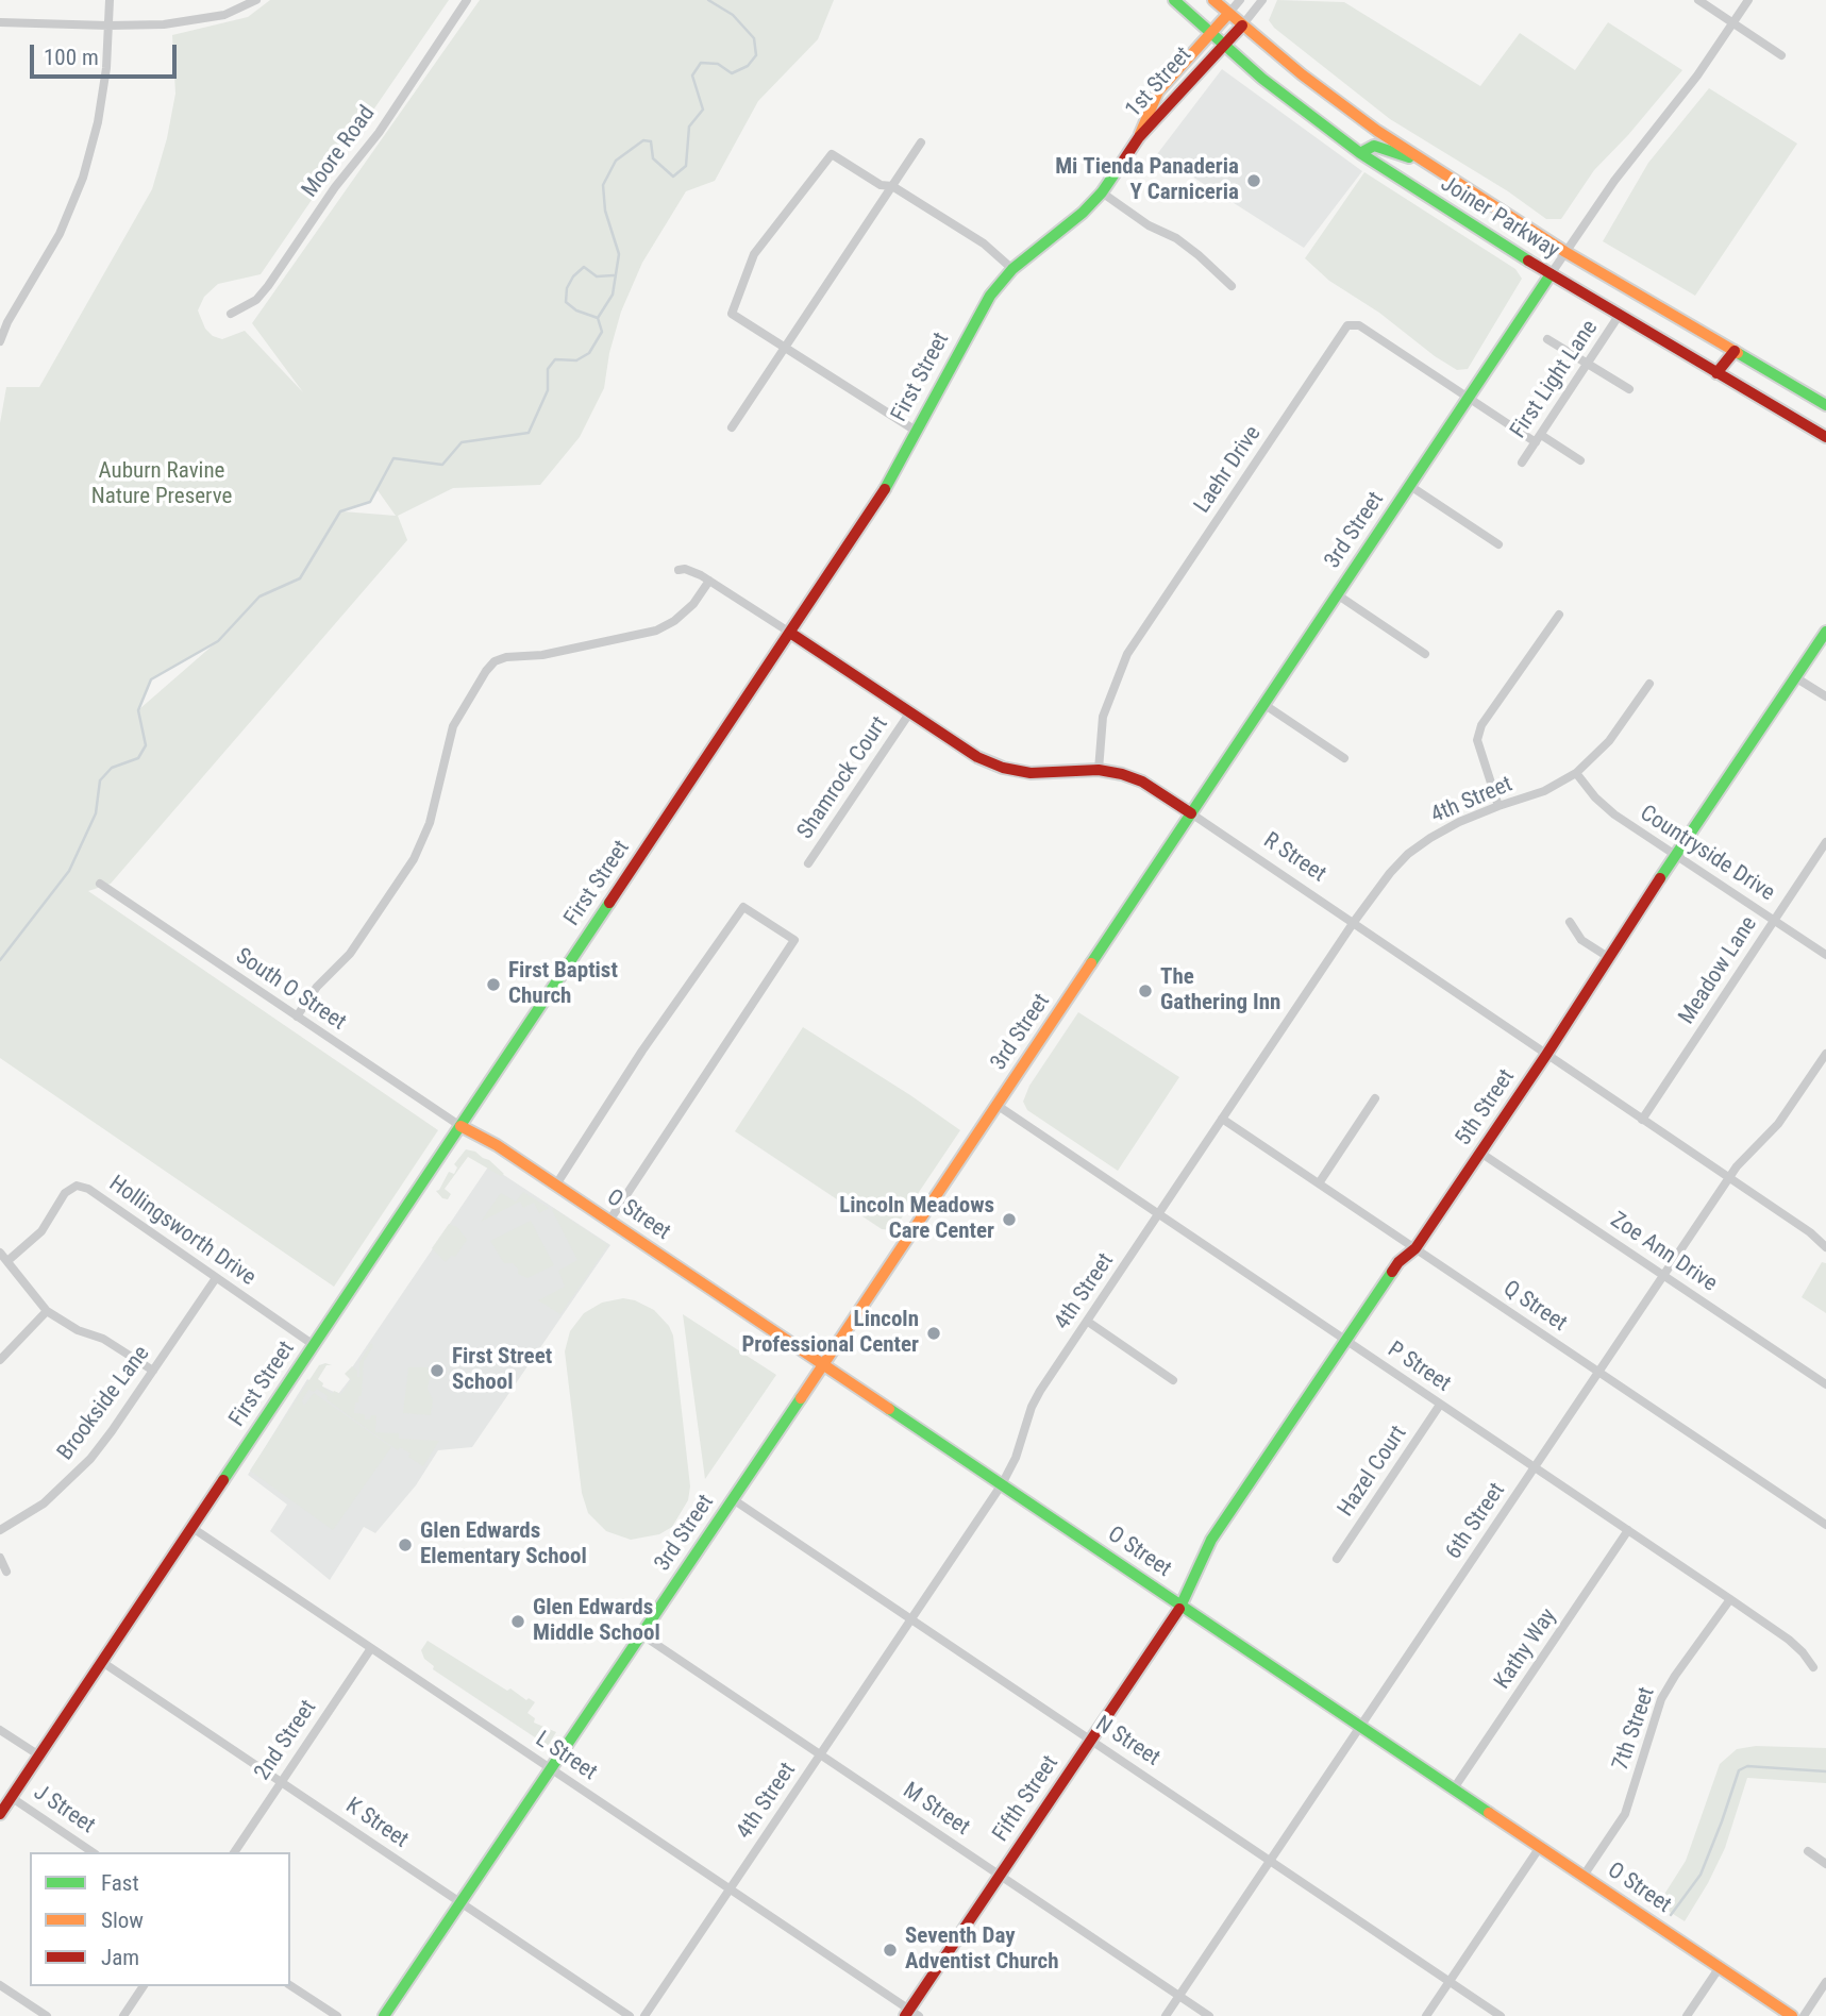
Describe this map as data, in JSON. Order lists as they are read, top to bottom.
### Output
{
  "streets": {
    "street": [
      "1st Street",
      "Moore Road",
      "Joiner Parkway",
      "First Street",
      "First Light Lane",
      "Laehr Drive",
      "3rd Street",
      "Shamrock Court",
      "4th Street",
      "Countryside Drive",
      "R Street",
      "Meadow Lane",
      "South O Street",
      "5th Street",
      "O Street",
      "Hollingsworth Drive",
      "Zoe Ann Drive",
      "Q Street",
      "P Street",
      "Brookside Lane",
      "Hazel Court",
      "6th Street",
      "Kathy Way",
      "7th Street",
      "2nd Street",
      "N Street",
      "L Street",
      "Fifth Street",
      "J Street",
      "M Street",
      "K Street"
    ]
  },
  "crossings": [
    ["1st Street", "Joiner Parkway"],
    ["1st Street", "First Street"],
    ["Joiner Parkway", "First Light Lane"],
    ["Joiner Parkway", "3rd Street"],
    ["First Street", "R Street"],
    ["First Street", "South O Street"],
    ["First Street", "O Street"],
    ["First Street", "Hollingsworth Drive"],
    ["First Street", "L Street"],
    ["First Street", "J Street"],
    ["First Street", "K Street"],
    ["Laehr Drive", "3rd Street"],
    ["Laehr Drive", "R Street"],
    ["3rd Street", "R Street"],
    ["3rd Street", "O Street"],
    ["3rd Street", "P Street"],
    ["3rd Street", "N Street"],
    ["3rd Street", "L Street"],
    ["3rd Street", "M Street"],
    ["3rd Street", "K Street"],
    ["Shamrock Court", "R Street"],
    ["4th Street", "Countryside Drive"],
    ["4th Street", "R Street"],
    ["4th Street", "O Street"],
    ["4th Street", "Q Street"],
    ["4th Street", "P Street"],
    ["4th Street", "N Street"],
    ["4th Street", "L Street"],
    ["4th Street", "M Street"],
    ["Countryside Drive", "Meadow Lane"],
    ["Countryside Drive", "5th Street"],
    ["R Street", "Meadow Lane"],
    ["R Street", "5th Street"],
    ["R Street", "6th Street"],
    ["South O Street", "O Street"],
    ["5th Street", "O Street"],
    ["5th Street", "Zoe Ann Drive"],
    ["5th Street", "Q Street"],
    ["5th Street", "P Street"],
    ["5th Street", "Fifth Street"],
    ["O Street", "6th Street"],
    ["O Street", "Kathy Way"],
    ["O Street", "7th Street"],
    ["O Street", "Fifth Street"],
    ["Hollingsworth Drive", "Brookside Lane"],
    ["Zoe Ann Drive", "6th Street"],
    ["Q Street", "6th Street"],
    ["P Street", "Hazel Court"],
    ["P Street", "6th Street"],
    ["P Street", "Kathy Way"],
    ["P Street", "7th Street"],
    ["6th Street", "N Street"],
    ["6th Street", "M Street"],
    ["2nd Street", "L Street"],
    ["2nd Street", "K Street"],
    ["N Street", "Fifth Street"],
    ["L Street", "Fifth Street"],
    ["Fifth Street", "M Street"]
  ],
  "parks": ["Auburn Ravine Nature Preserve"],
  "places": [
    "Mi Tienda Panaderia Y Carniceria",
    "First Baptist Church",
    "The Gathering Inn",
    "Lincoln Meadows Care Center",
    "Lincoln Professional Center",
    "First Street School",
    "Glen Edwards Elementary School",
    "Glen Edwards Middle School",
    "Seventh Day Adventist Church"
  ],
  "legend": ["Fast", "Slow", "Jam"],
  "scale_bar": "100 m"
}
